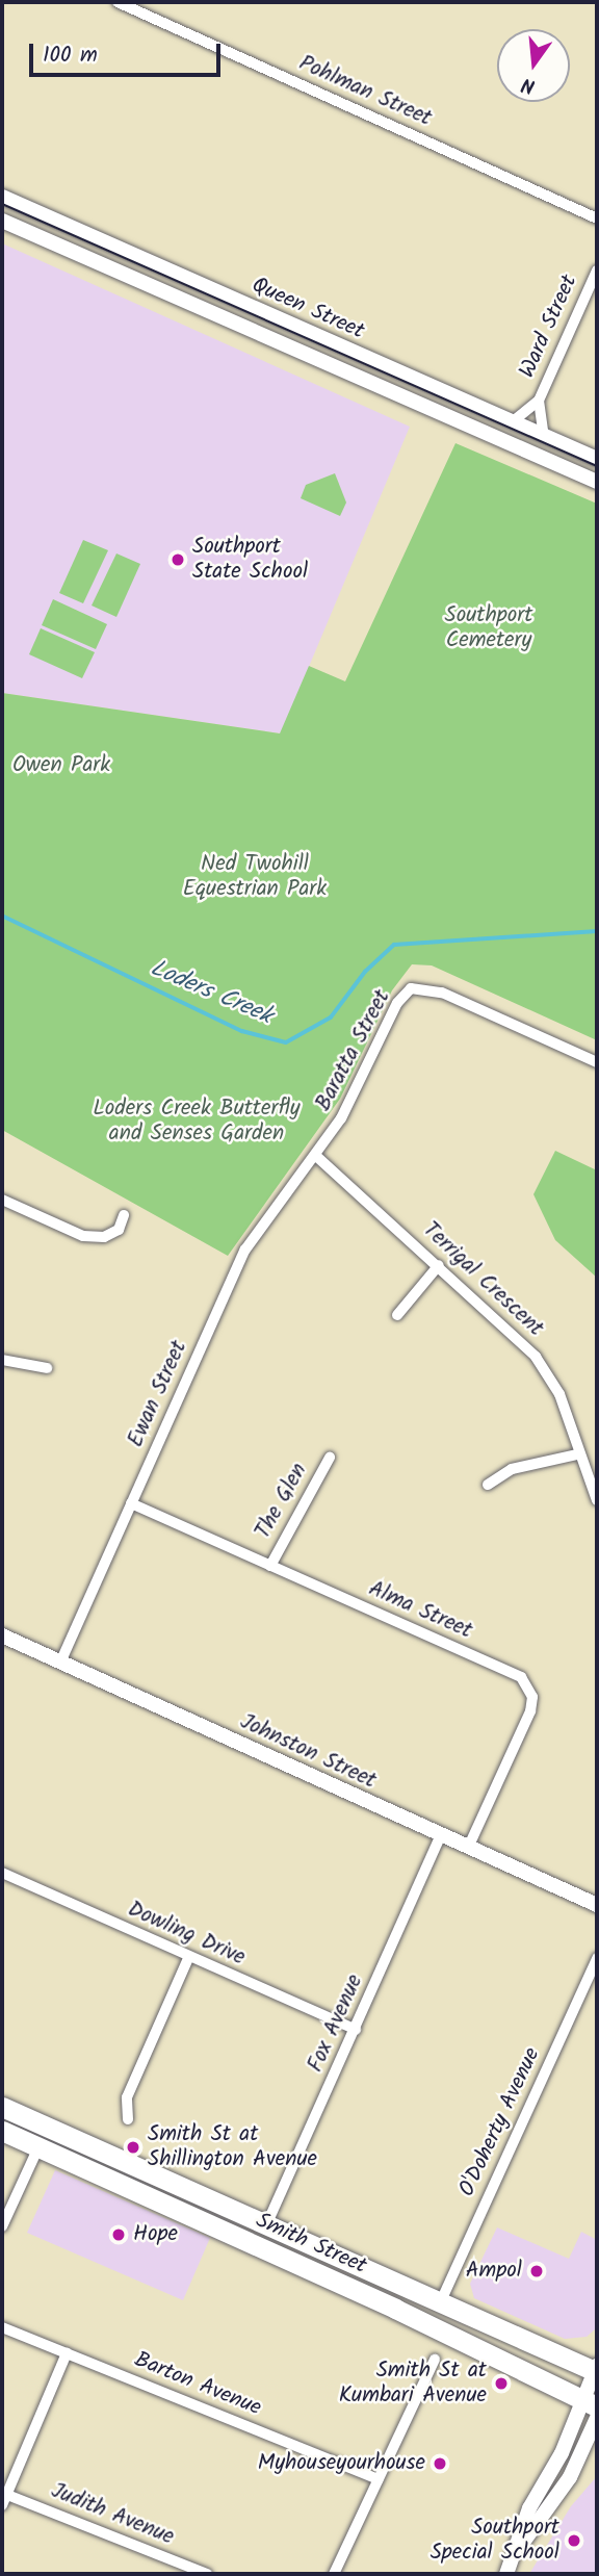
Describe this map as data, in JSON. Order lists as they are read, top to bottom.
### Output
{
  "streets": {
    "highway": ["Smith Street"],
    "street": [
      "Pohlman Street",
      "Queen Street",
      "Ward Street",
      "Baratta Street",
      "Terrigal Crescent",
      "Ewan Street",
      "The Glen",
      "Alma Street",
      "Johnston Street",
      "Dowling Drive",
      "Fox Avenue",
      "O'Doherty Avenue",
      "Barton Avenue",
      "Judith Avenue"
    ]
  },
  "crossings": [
    ["Queen Street", "Ward Street"],
    ["Baratta Street", "Terrigal Crescent"],
    ["Baratta Street", "Ewan Street"],
    ["Terrigal Crescent", "Ewan Street"],
    ["Ewan Street", "Alma Street"],
    ["Ewan Street", "Johnston Street"],
    ["The Glen", "Alma Street"],
    ["Alma Street", "Johnston Street"],
    ["Johnston Street", "Fox Avenue"],
    ["Dowling Drive", "Fox Avenue"],
    ["Fox Avenue", "Smith Street"],
    ["O'Doherty Avenue", "Smith Street"]
  ],
  "water": ["Loders Creek"],
  "parks": [
    "Southport Cemetery",
    "Owen Park",
    "Ned Twohill Equestrian Park",
    "Loders Creek Butterfly and Senses Garden"
  ],
  "places": [
    "Southport State School",
    "Smith St at Shillington Avenue",
    "Hope",
    "Ampol",
    "Smith St at Kumbari Avenue",
    "Myhouseyourhouse",
    "Southport Special School"
  ],
  "scale_bar": "100 m",
  "north": "bottom"
}
